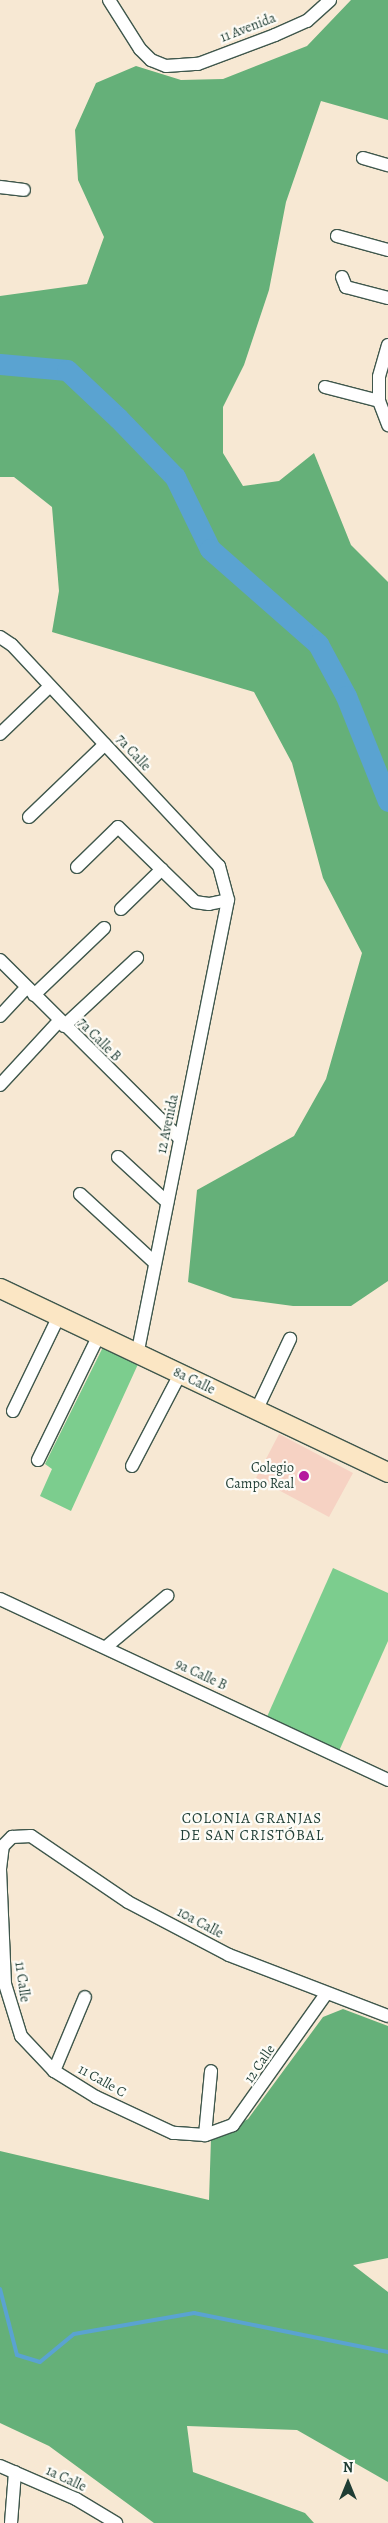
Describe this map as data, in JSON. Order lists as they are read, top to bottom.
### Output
{
  "streets": {
    "street": [
      "11 Avenida",
      "7a Calle",
      "7a Calle B",
      "12 Avenida",
      "8a Calle",
      "9a Calle B",
      "10a Calle",
      "11 Calle",
      "12 Calle",
      "11 Calle C",
      "1a Calle"
    ]
  },
  "crossings": [
    ["7a Calle", "12 Avenida"],
    ["7a Calle B", "12 Avenida"],
    ["12 Avenida", "8a Calle"],
    ["10a Calle", "11 Calle"],
    ["10a Calle", "12 Calle"],
    ["11 Calle", "11 Calle C"],
    ["12 Calle", "11 Calle C"]
  ],
  "districts": ["COLONIA GRANJAS DE SAN CRISTÓBAL"],
  "places": ["Colegio Campo Real"],
  "north": "top"
}
